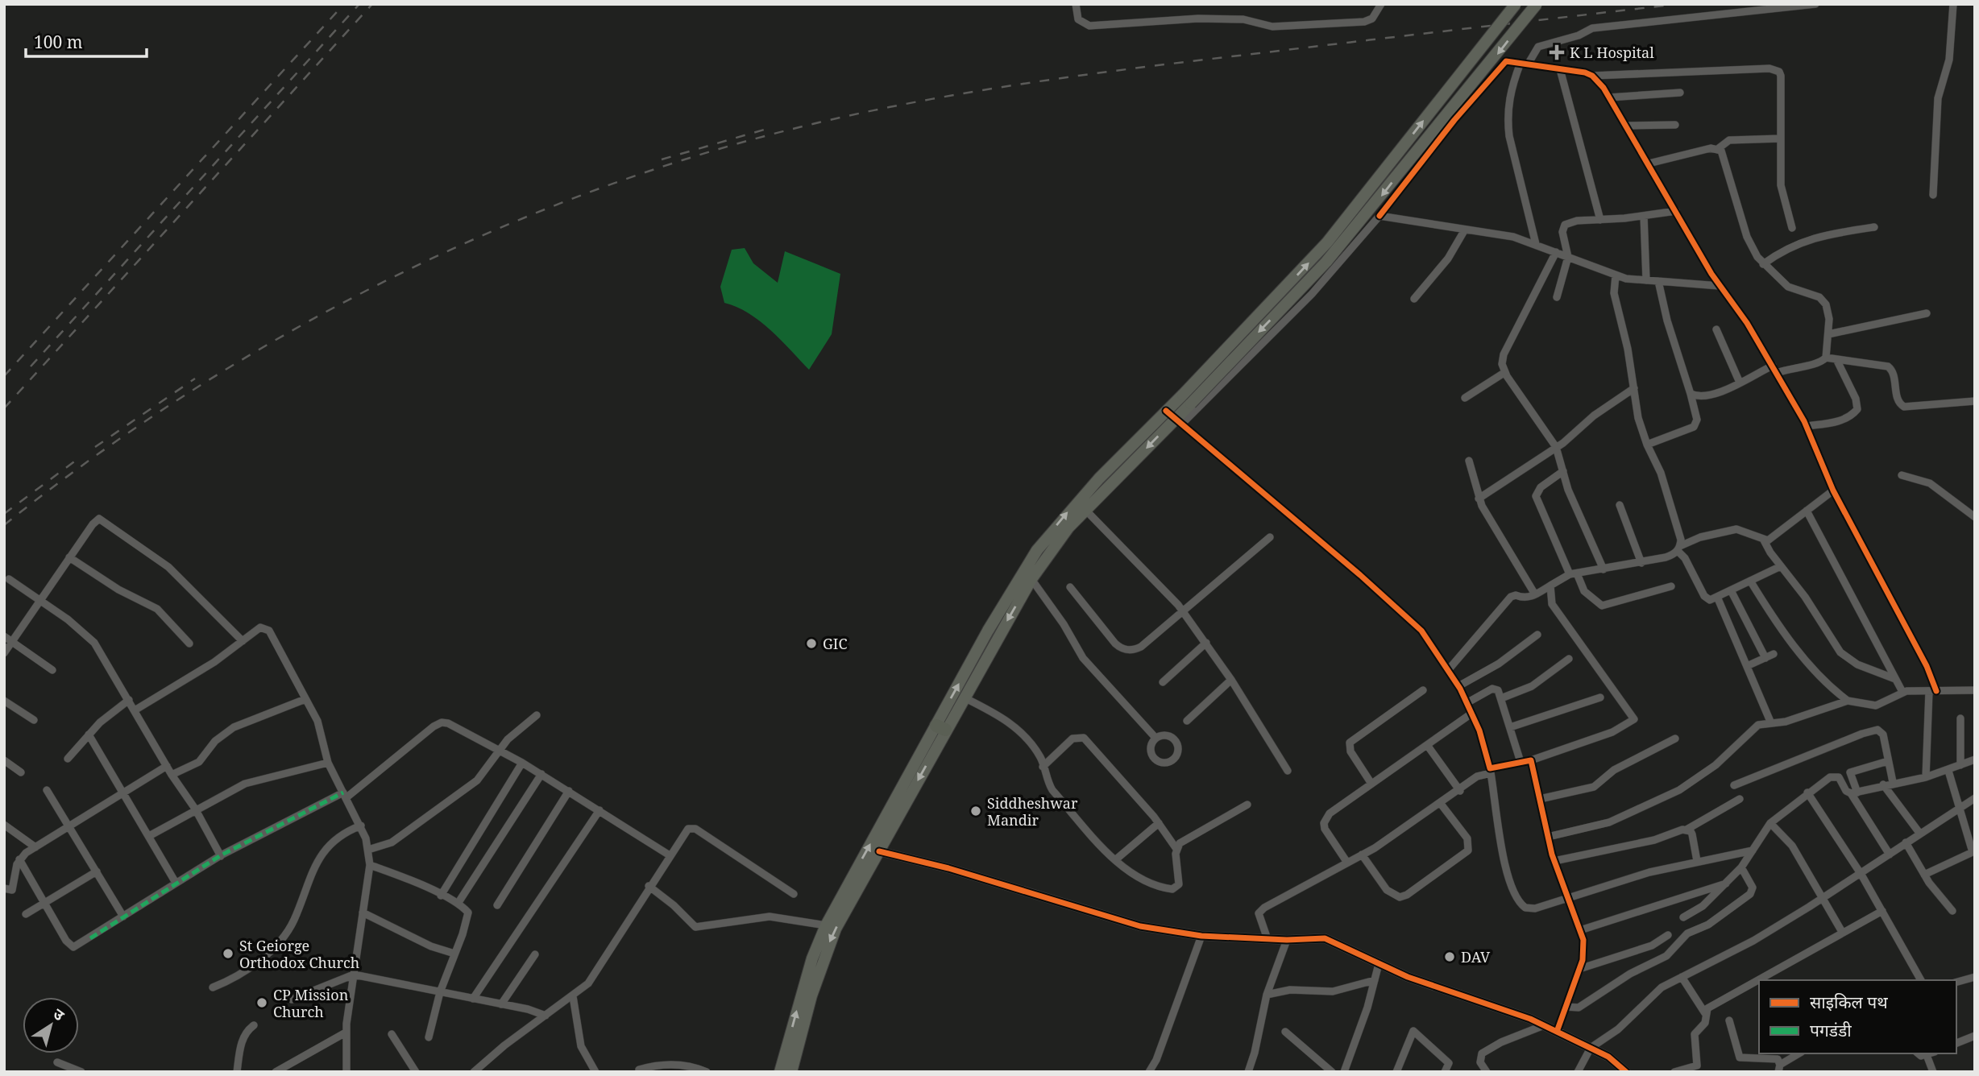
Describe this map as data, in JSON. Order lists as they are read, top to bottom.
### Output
{
  "places": {
    "health": ["K L Hospital"],
    "other": [
      "GIC",
      "Siddheshwar Mandir",
      "St Geiorge Orthodox Church",
      "DAV",
      "CP Mission Church"
    ]
  },
  "legend": ["साइकिल पथ", "पगडंडी"],
  "scale_bar": "100 m",
  "north": "top right"
}
